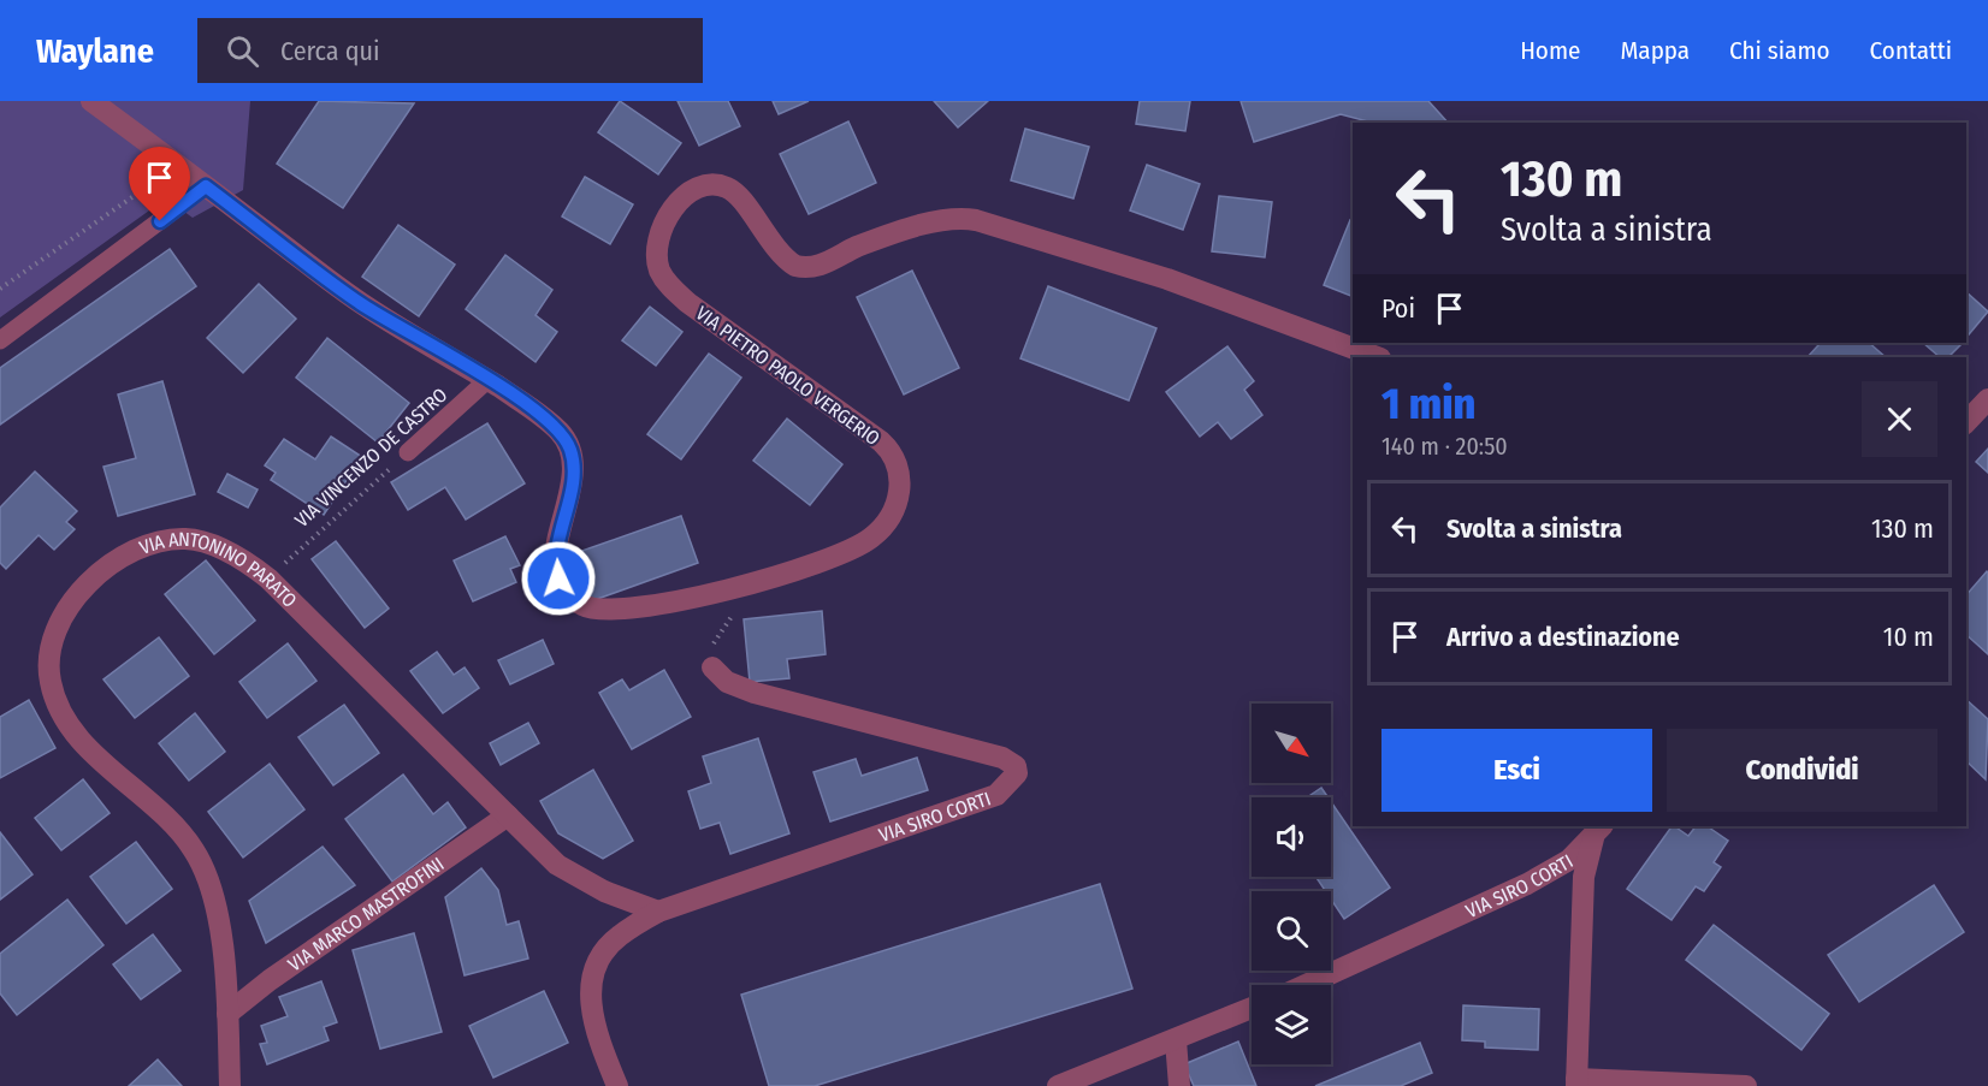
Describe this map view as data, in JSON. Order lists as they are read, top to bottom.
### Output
{
  "streets": {
    "street": [
      "VIA PIETRO PAOLO VERGERIO",
      "VIA ANTONINO PARATO",
      "VIA SIRO CORTI",
      "VIA MARCO MASTROFINI"
    ],
    "lane": ["VIA VINCENZO DE CASTRO"]
  },
  "crossings": [
    ["VIA PIETRO PAOLO VERGERIO", "VIA VINCENZO DE CASTRO"],
    ["VIA ANTONINO PARATO", "VIA SIRO CORTI"],
    ["VIA ANTONINO PARATO", "VIA MARCO MASTROFINI"]
  ],
  "north": "bottom right",
  "page": {
    "header": "Waylane",
    "search": "Cerca qui",
    "nav": [
      "Home",
      "Mappa",
      "Chi siamo",
      "Contatti"
    ],
    "turn": ["130 m", "Svolta a sinistra"],
    "then": "Poi",
    "heading": ["1 min", "140 m · 20:50"],
    "list": [
      {
        "name": "Svolta a sinistra",
        "value": "130 m"
      },
      {
        "name": "Arrivo a destinazione",
        "value": "10 m"
      }
    ],
    "buttons": ["Esci", "Condividi"]
  }
}
